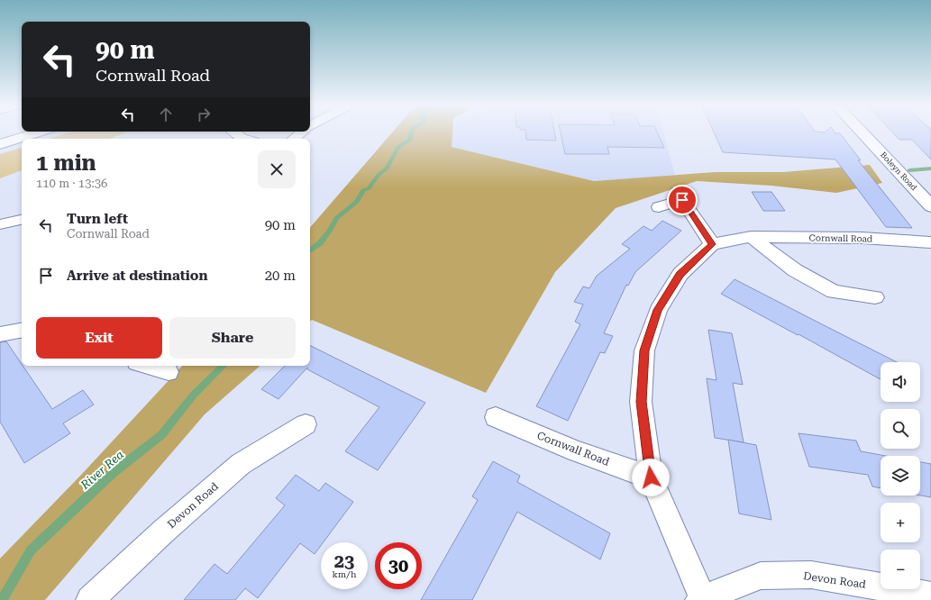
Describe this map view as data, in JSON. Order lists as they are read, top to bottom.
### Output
{
  "streets": {
    "street": ["Boleyn Road", "Cornwall Road", "Devon Road"]
  },
  "water": ["River Rea"],
  "page": {
    "turn": ["90 m", "Cornwall Road"],
    "heading": ["1 min", "110 m · 13:36"],
    "list": [
      {
        "name": "Turn left",
        "note": "Cornwall Road",
        "value": "90 m"
      },
      {
        "name": "Arrive at destination",
        "value": "20 m"
      }
    ],
    "buttons": ["Exit", "Share"],
    "map_buttons": ["+", "−"],
    "speed": "23 km/h",
    "limit": "30"
  }
}
